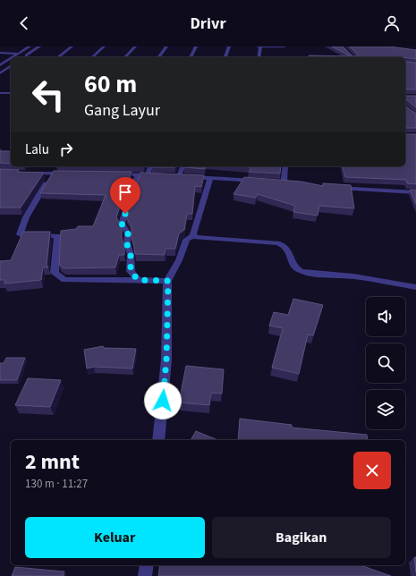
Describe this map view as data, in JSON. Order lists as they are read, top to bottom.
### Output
{
  "page": {
    "header": "Drivr",
    "turn": ["60 m", "Gang Layur"],
    "then": "Lalu",
    "heading": ["2 mnt", "130 m · 11:27"],
    "buttons": ["Keluar", "Bagikan"]
  }
}
